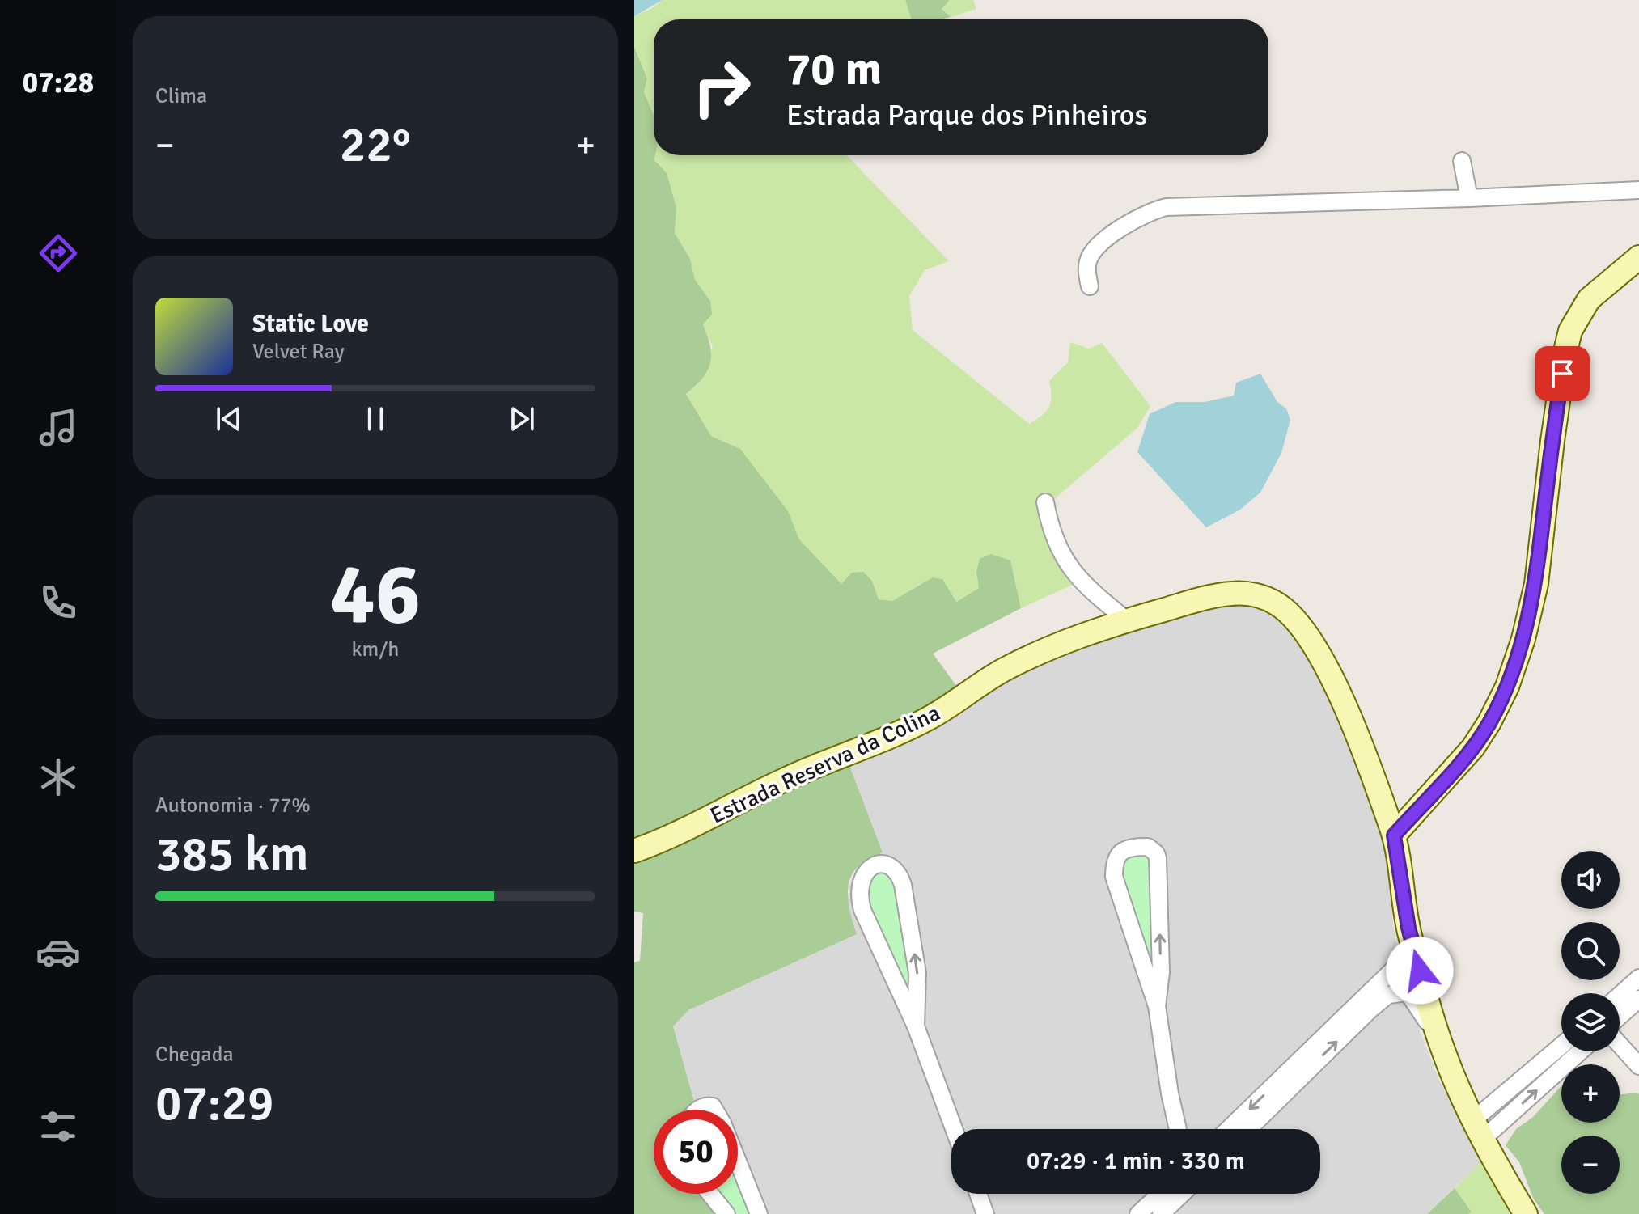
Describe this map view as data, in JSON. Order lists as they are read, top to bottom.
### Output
{
  "streets": {
    "street": ["Estrada Reserva da Colina"]
  },
  "page": {
    "tabs": "07:28",
    "tile": [
      "Clima",
      ["46", "km/h"],
      ["Autonomia · 77%", "385 km"],
      ["Chegada", "07:29"]
    ],
    "turn": ["70 m", "Estrada Parque dos Pinheiros"],
    "heat": ["−", "22°", "+"],
    "song": ["Static Love", "Velvet Ray"],
    "map_buttons": ["+", "−"],
    "limit": "50",
    "trip": "07:29 · 1 min · 330 m"
  }
}
